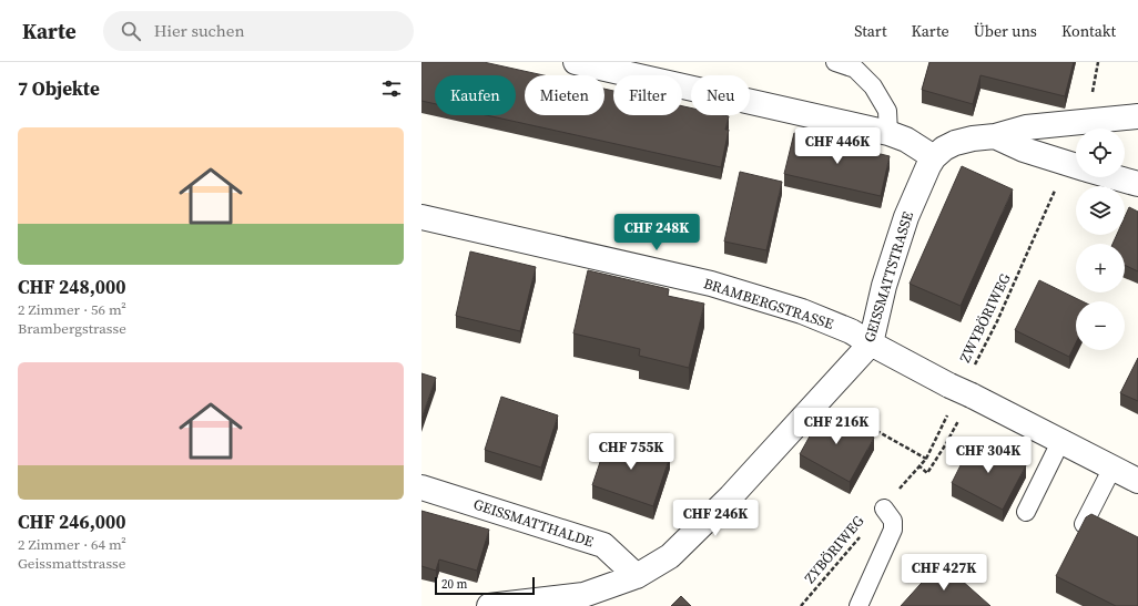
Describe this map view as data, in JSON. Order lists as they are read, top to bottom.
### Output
{
  "streets": {
    "street": ["GEISSMATTSTRASSE", "BRAMBERGSTRASSE", "GEISSMATTHALDE"],
    "path": ["ZWYBÖRIWEG", "ZYBÖRIWEG"]
  },
  "crossings": [
    ["GEISSMATTSTRASSE", "BRAMBERGSTRASSE"],
    ["GEISSMATTSTRASSE", "GEISSMATTHALDE"]
  ],
  "scale_bar": "20 m",
  "page": {
    "header": "Karte",
    "search": "Hier suchen",
    "nav": [
      "Start",
      "Karte",
      "Über uns",
      "Kontakt"
    ],
    "heading": "7 Objekte",
    "chip": [
      "Kaufen",
      "Mieten",
      "Filter",
      "Neu"
    ],
    "list": [
      {
        "name": "CHF 248,000",
        "note": "2 Zimmer · 56 m² · Brambergstrasse"
      },
      {
        "name": "CHF 246,000",
        "note": "2 Zimmer · 64 m² · Geissmattstrasse"
      }
    ],
    "price": [
      "CHF 446K",
      "CHF 248K",
      "CHF 216K",
      "CHF 755K",
      "CHF 304K",
      "CHF 246K",
      "CHF 427K"
    ],
    "map_buttons": ["+", "−"],
    "scale": "20 m"
  }
}
